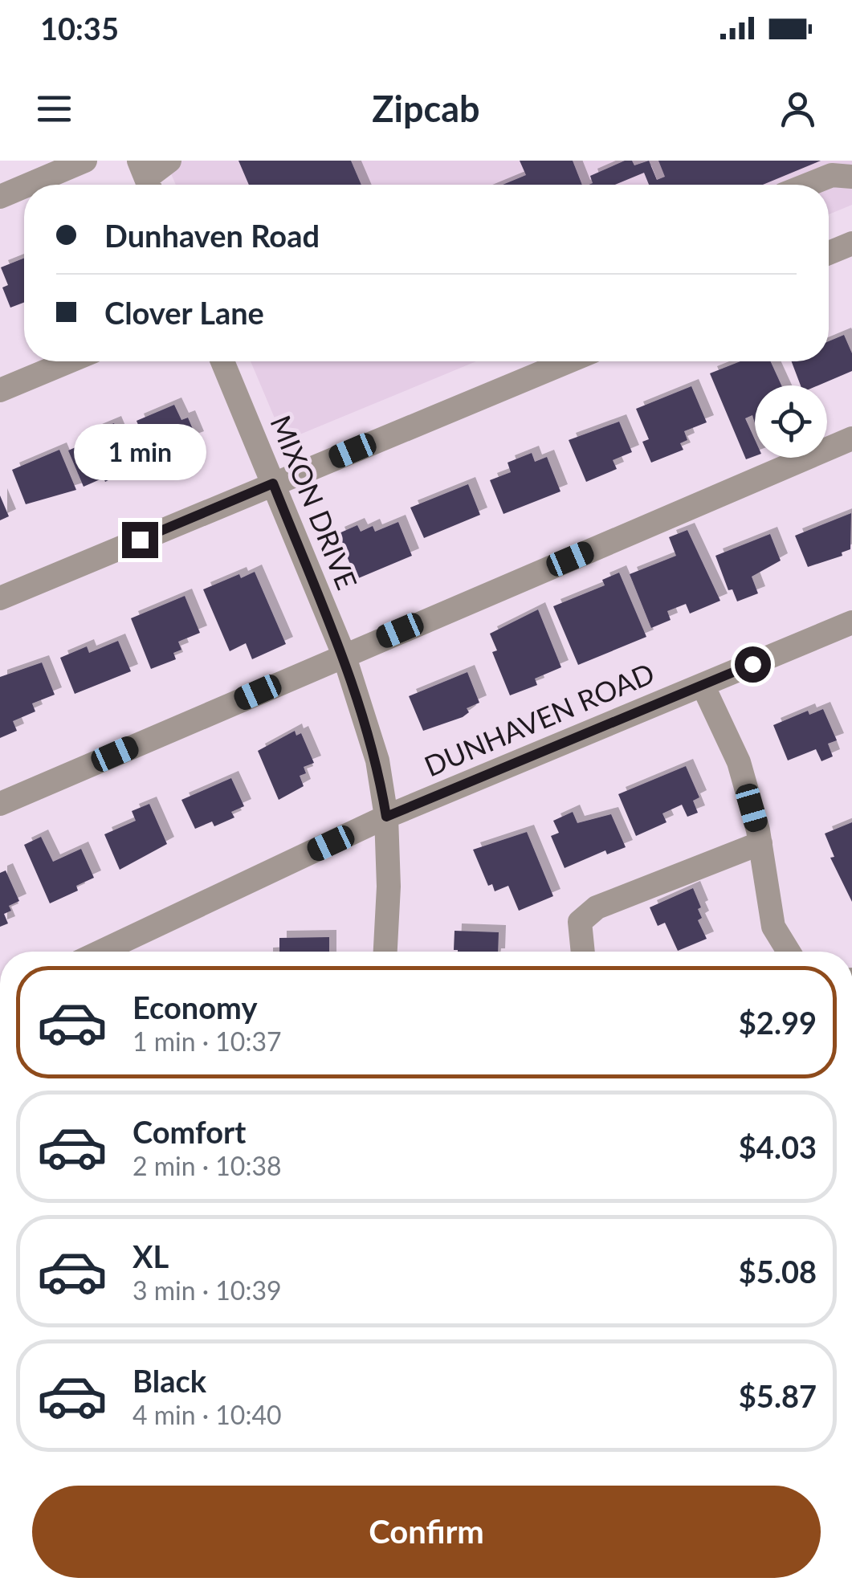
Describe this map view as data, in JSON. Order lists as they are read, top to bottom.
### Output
{
  "streets": {
    "street": ["MIXON DRIVE", "DUNHAVEN ROAD"]
  },
  "crossings": [
    ["MIXON DRIVE", "DUNHAVEN ROAD"]
  ],
  "page": {
    "status": "10:35",
    "header": "Zipcab",
    "banner": ["Dunhaven Road", "Clover Lane"],
    "bubble": "1 min",
    "list": [
      {
        "name": "Economy",
        "note": "1 min · 10:37",
        "value": "$2.99"
      },
      {
        "name": "Comfort",
        "note": "2 min · 10:38",
        "value": "$4.03"
      },
      {
        "name": "XL",
        "note": "3 min · 10:39",
        "value": "$5.08"
      },
      {
        "name": "Black",
        "note": "4 min · 10:40",
        "value": "$5.87"
      }
    ],
    "buttons": "Confirm"
  }
}
